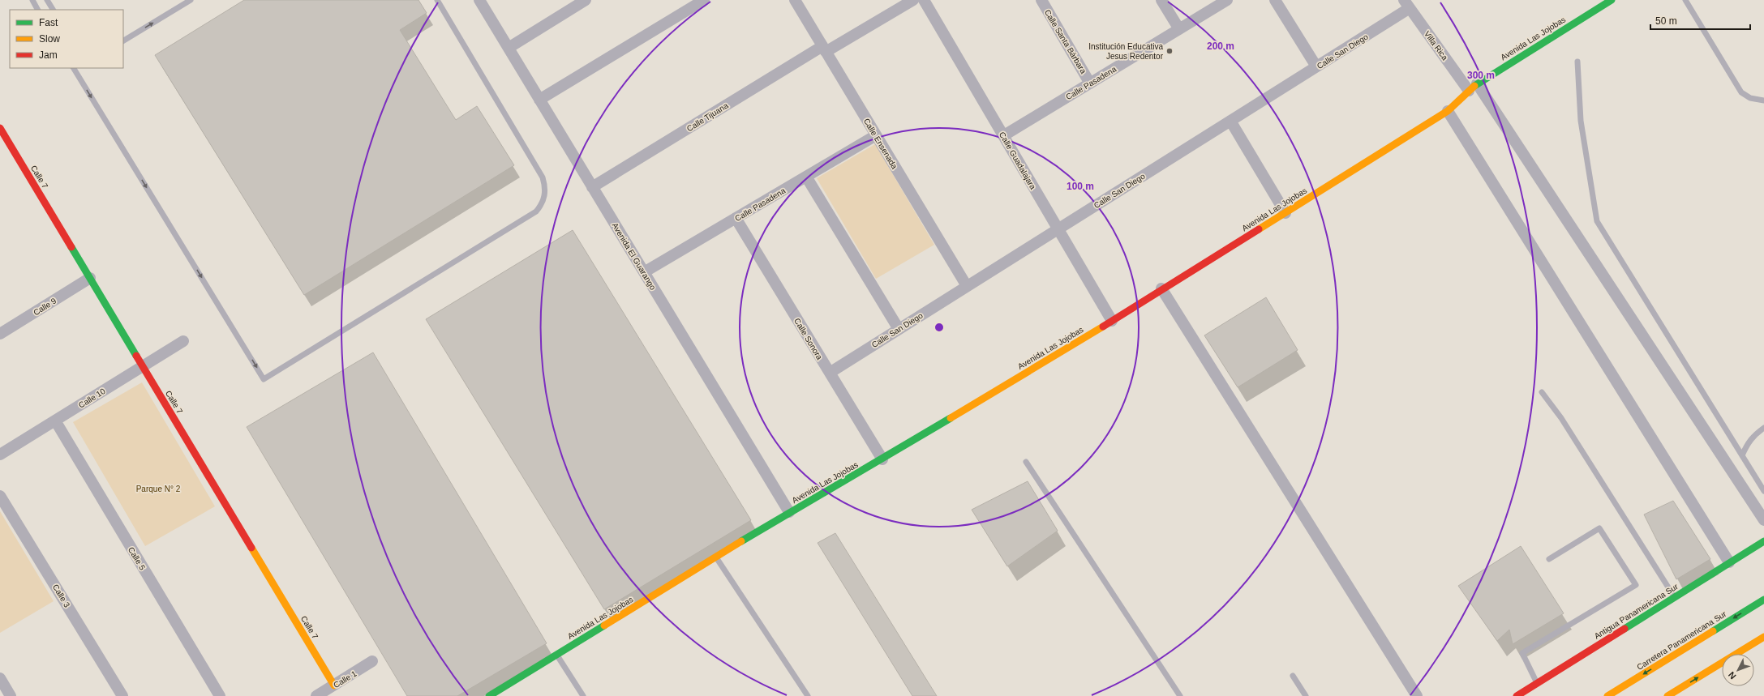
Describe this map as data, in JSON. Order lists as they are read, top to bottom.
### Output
{
  "streets": {
    "main road": [
      "Avenida Las Jojobas",
      "Calle 7",
      "Antigua Panamericana Sur",
      "Carretera Panamericana Sur"
    ],
    "street": [
      "Calle Santa Bárbara",
      "Villa Rica",
      "Calle San Diego",
      "Calle Pasadena",
      "Calle Tijuana",
      "Calle Ensenada",
      "Calle Guadalajara",
      "Avenida El Guarango",
      "Calle 9",
      "Calle Sonora",
      "Calle 10",
      "Calle 5",
      "Calle 3",
      "Calle 1"
    ]
  },
  "crossings": [
    ["Avenida Las Jojobas", "Villa Rica"],
    ["Avenida Las Jojobas", "Calle Guadalajara"],
    ["Avenida Las Jojobas", "Avenida El Guarango"],
    ["Avenida Las Jojobas", "Calle Sonora"],
    ["Calle Santa Bárbara", "Calle Pasadena"],
    ["Villa Rica", "Calle San Diego"],
    ["Calle San Diego", "Calle Ensenada"],
    ["Calle San Diego", "Calle Guadalajara"],
    ["Calle San Diego", "Calle Sonora"],
    ["Calle Pasadena", "Calle Ensenada"],
    ["Calle Pasadena", "Calle Guadalajara"],
    ["Calle Pasadena", "Avenida El Guarango"],
    ["Calle Pasadena", "Calle Sonora"],
    ["Calle Tijuana", "Calle Ensenada"],
    ["Calle Tijuana", "Avenida El Guarango"],
    ["Calle 7", "Calle 9"],
    ["Calle 7", "Calle 10"],
    ["Calle 7", "Calle 1"],
    ["Calle 10", "Calle 5"]
  ],
  "parks": ["Parque N° 2"],
  "places": ["Institución Educativa Jesus Redentor"],
  "legend": ["Fast", "Slow", "Jam"],
  "scale_bar": "50 m",
  "north": "bottom left",
  "rings": ["200 m", "300 m", "100 m"]
}
